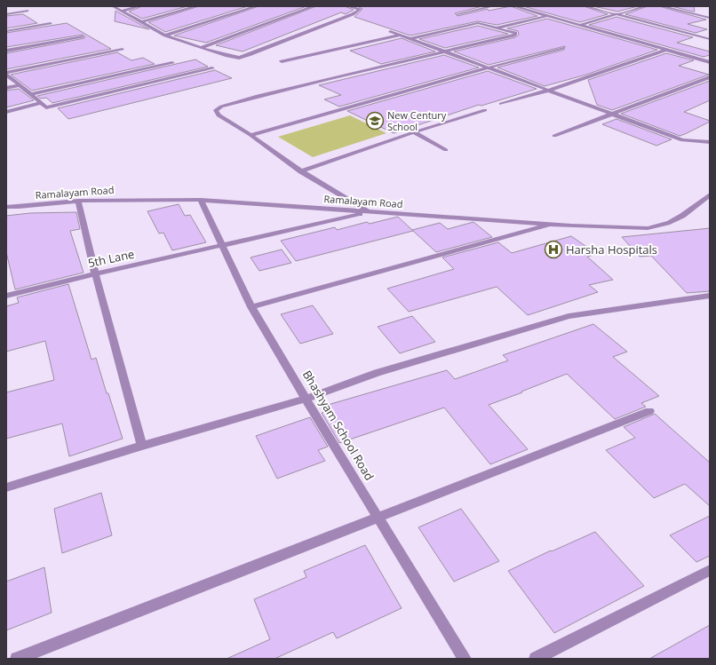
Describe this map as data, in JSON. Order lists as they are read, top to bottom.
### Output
{
  "streets": {
    "street": ["Ramalayam Road", "5th Lane", "Bhashyam School Road"]
  },
  "crossings": [
    ["Ramalayam Road", "5th Lane"],
    ["Ramalayam Road", "Bhashyam School Road"],
    ["5th Lane", "Bhashyam School Road"]
  ],
  "places": {
    "school or university": ["New Century School"],
    "hospital": ["Harsha Hospitals"]
  }
}
